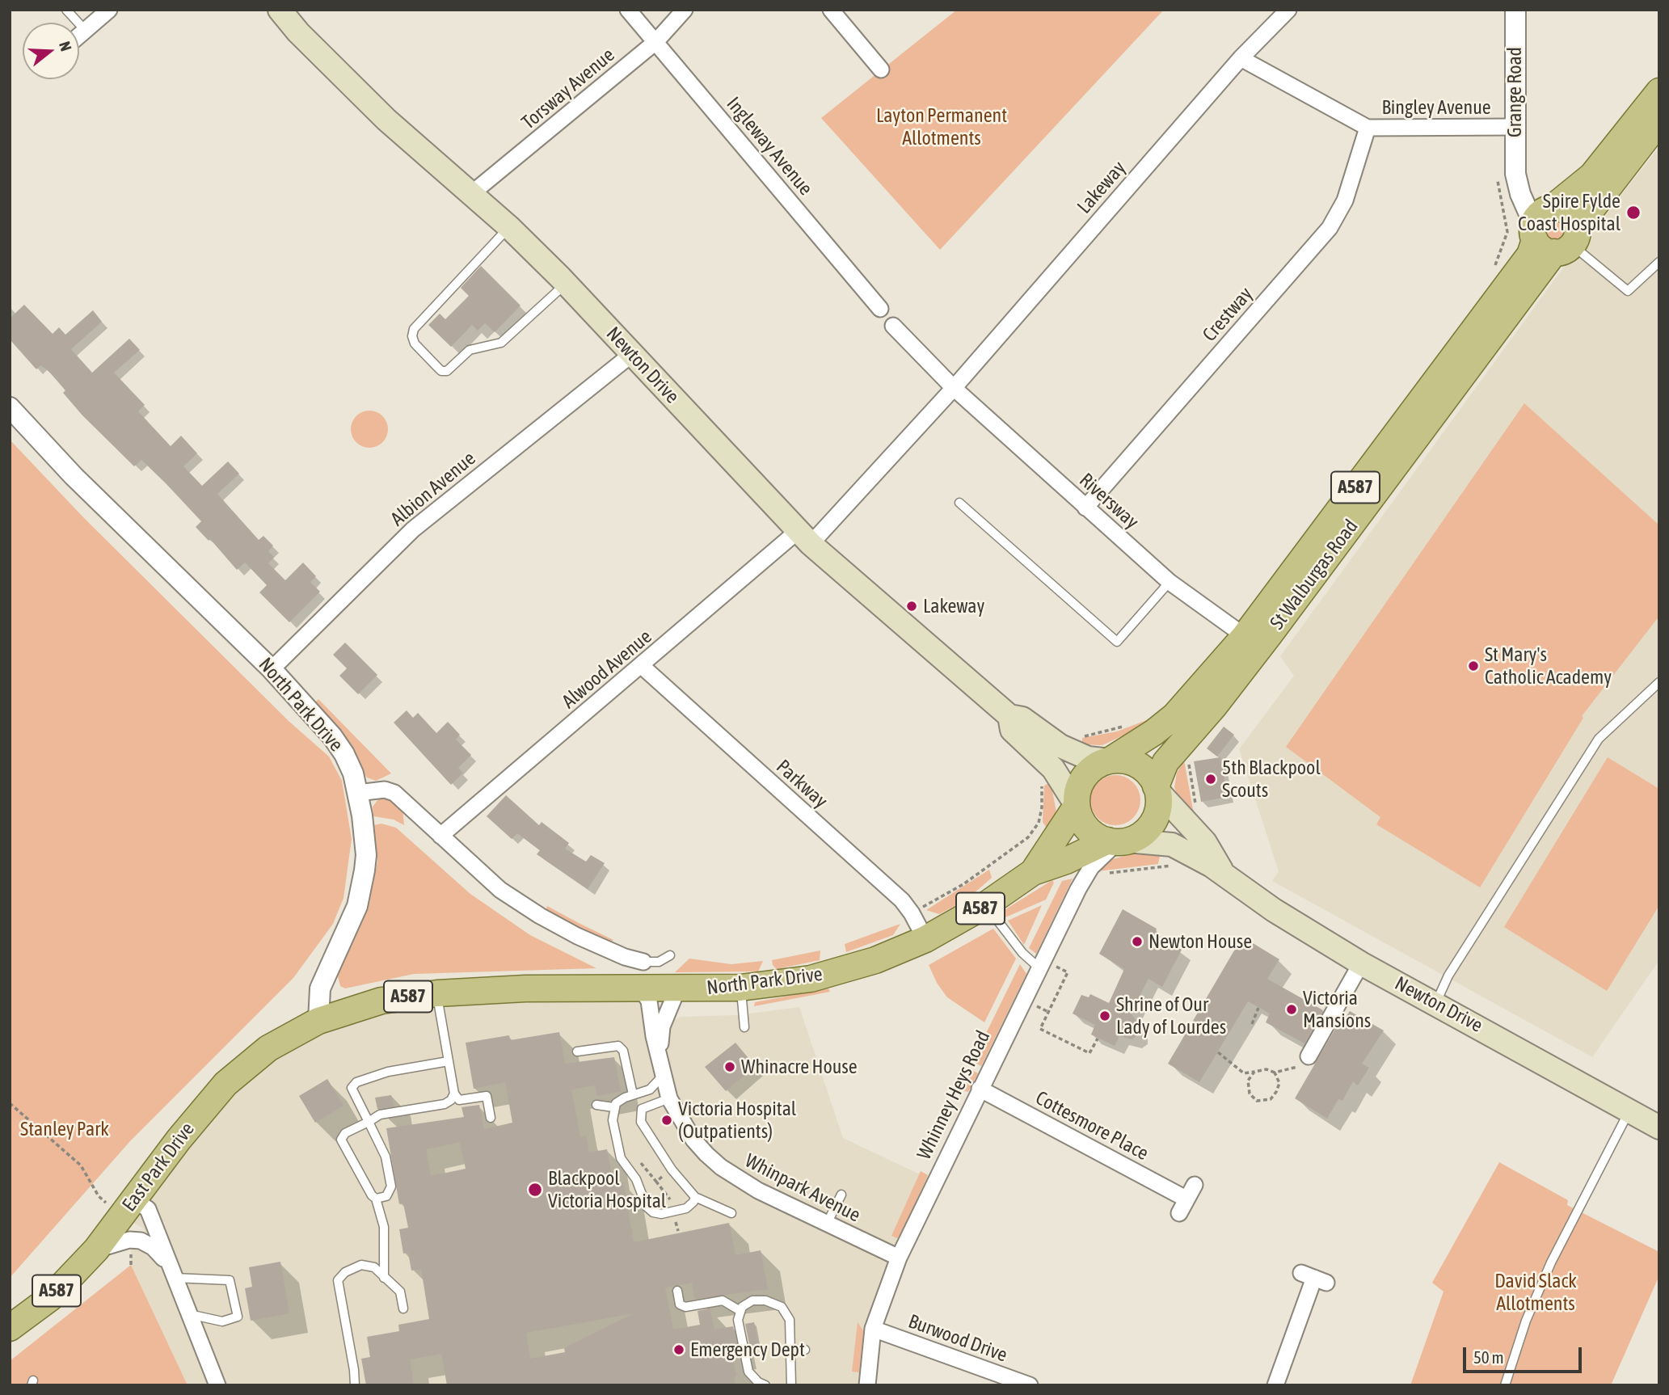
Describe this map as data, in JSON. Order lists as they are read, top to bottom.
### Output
{
  "streets": {
    "main road": [
      "Newton Drive",
      "A587",
      "St Walburgas Road",
      "North Park Drive",
      "East Park Drive"
    ],
    "street": [
      "Torsway Avenue",
      "Grange Road",
      "Bingley Avenue",
      "Ingleway Avenue",
      "Lakeway",
      "Crestway",
      "Albion Avenue",
      "Riversway",
      "Alwood Avenue",
      "Parkway",
      "Whinney Heys Road",
      "Cottesmore Place",
      "Whinpark Avenue",
      "Burwood Drive"
    ]
  },
  "crossings": [
    ["Torsway Avenue", "Ingleway Avenue"],
    ["Torsway Avenue", "Newton Drive"],
    ["Grange Road", "Bingley Avenue"],
    ["Grange Road", "St Walburgas Road"],
    ["Bingley Avenue", "Lakeway"],
    ["Bingley Avenue", "Crestway"],
    ["Lakeway", "Newton Drive"],
    ["Lakeway", "Riversway"],
    ["Lakeway", "Alwood Avenue"],
    ["Crestway", "Riversway"],
    ["Newton Drive", "Albion Avenue"],
    ["Newton Drive", "St Walburgas Road"],
    ["Newton Drive", "Alwood Avenue"],
    ["Newton Drive", "North Park Drive"],
    ["Newton Drive", "Whinney Heys Road"],
    ["Albion Avenue", "North Park Drive"],
    ["Riversway", "St Walburgas Road"],
    ["St Walburgas Road", "North Park Drive"],
    ["St Walburgas Road", "Whinney Heys Road"],
    ["Alwood Avenue", "Parkway"],
    ["North Park Drive", "Parkway"],
    ["North Park Drive", "Whinney Heys Road"],
    ["North Park Drive", "East Park Drive"],
    ["North Park Drive", "Whinpark Avenue"],
    ["Whinney Heys Road", "Cottesmore Place"],
    ["Whinney Heys Road", "Whinpark Avenue"],
    ["Whinney Heys Road", "Burwood Drive"],
    ["East Park Drive", "Whinpark Avenue"]
  ],
  "parks": ["Layton Permanent Allotments", "Stanley Park", "David Slack Allotments"],
  "places": [
    "Spire Fylde Coast Hospital",
    "Lakeway",
    "St Mary's Catholic Academy",
    "5th Blackpool Scouts",
    "Newton House",
    "Victoria Mansions",
    "Shrine of Our Lady of Lourdes",
    "Whinacre House",
    "Victoria Hospital (Outpatients)",
    "Blackpool Victoria Hospital",
    "Emergency Dept"
  ],
  "scale_bar": "50 m",
  "north": "right"
}
